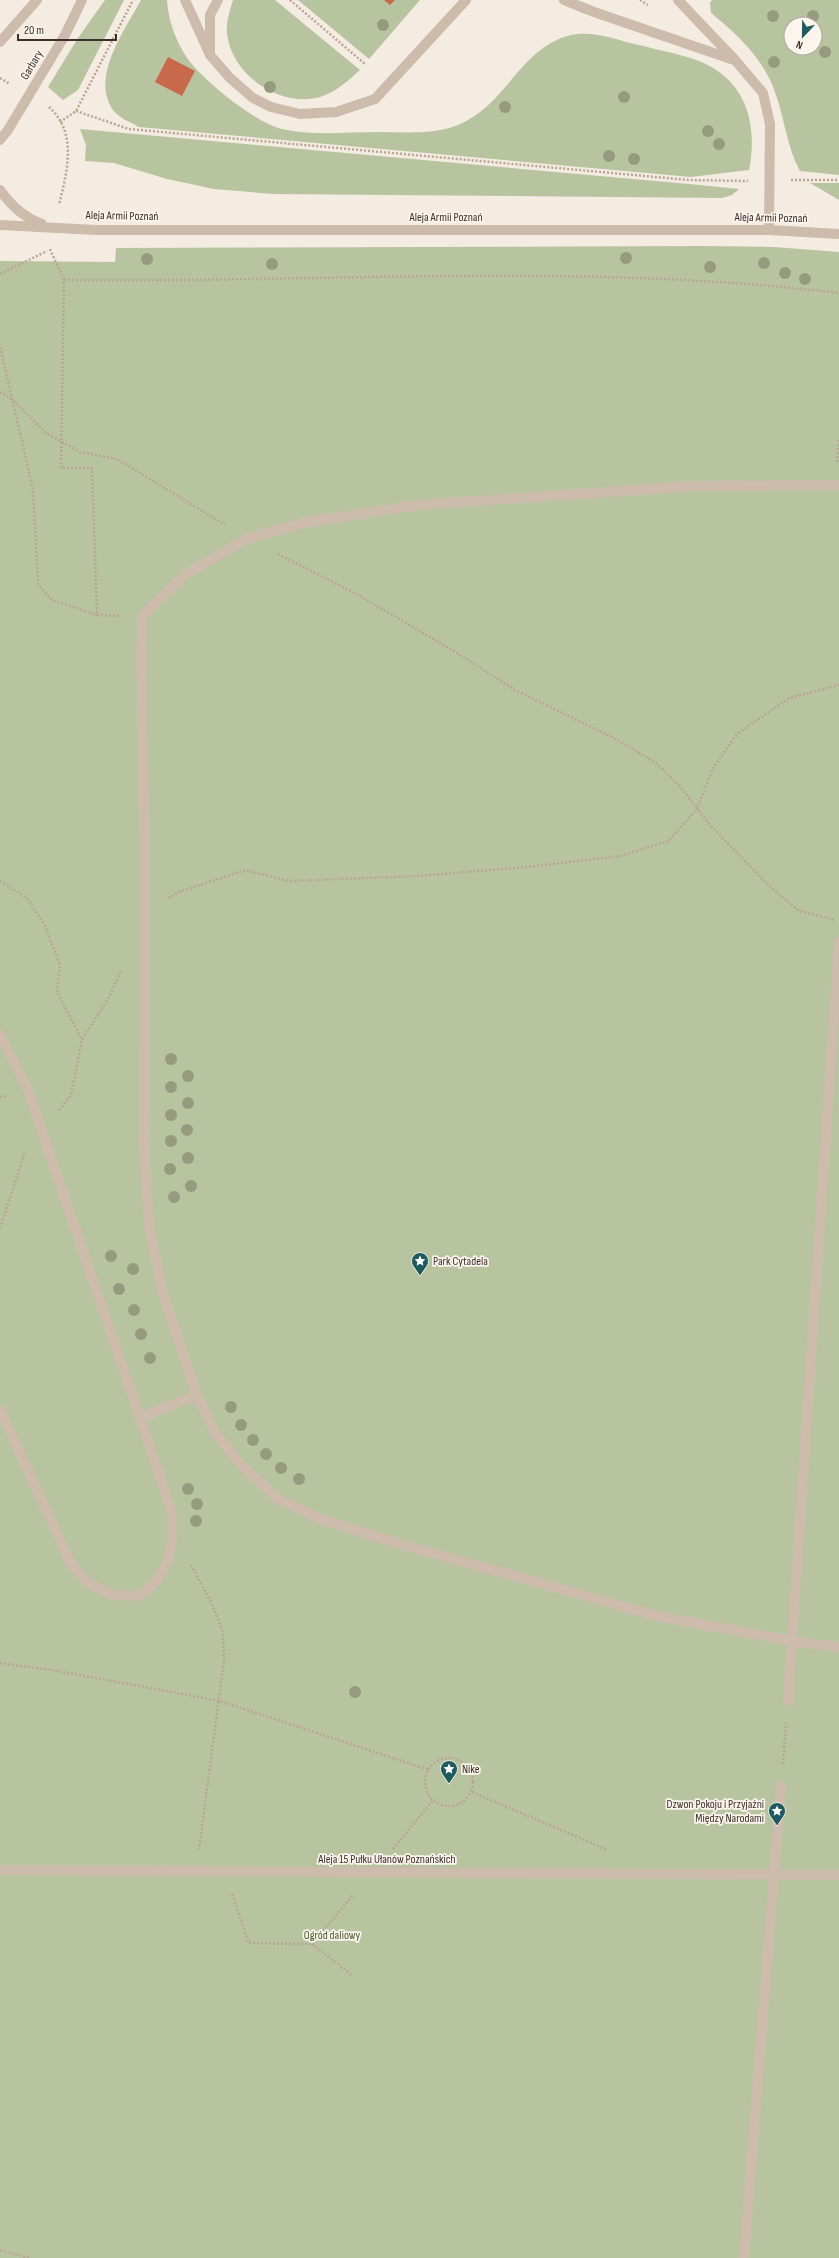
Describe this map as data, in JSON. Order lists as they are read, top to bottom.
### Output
{
  "streets": {
    "street": ["Garbary", "Aleja Armii Poznań", "Aleja 15 Pułku Ułanów Poznańskich"]
  },
  "parks": ["Ogród daliowy"],
  "places": {
    "place": ["Park Cytadela", "Nike", "Dzwon Pokoju i Przyjaźni Między Narodami"]
  },
  "scale_bar": "20 m",
  "north": "bottom"
}
